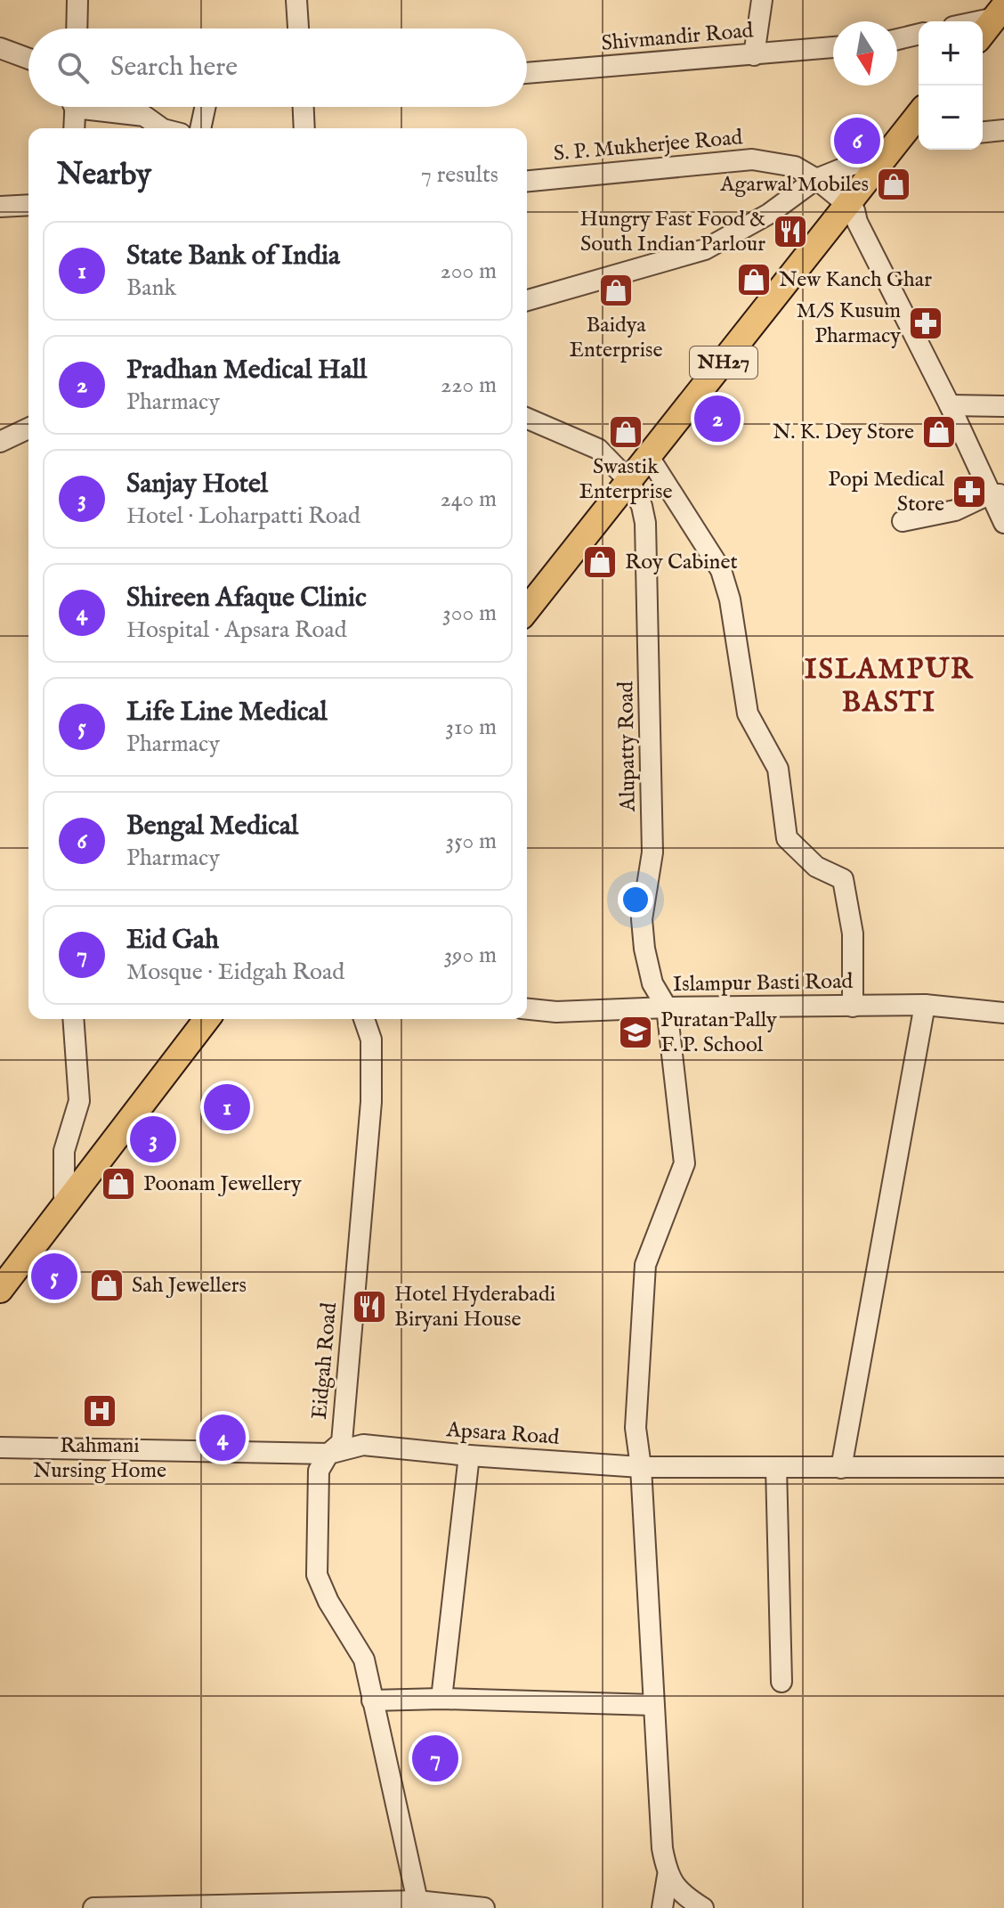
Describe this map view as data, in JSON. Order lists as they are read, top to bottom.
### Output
{
  "streets": {
    "main road": ["NH27"],
    "street": [
      "Shivmandir Road",
      "S. P. Mukherjee Road",
      "Alupatty Road",
      "Islampur Basti Road",
      "Eidgah Road",
      "Apsara Road"
    ]
  },
  "crossings": [
    ["S. P. Mukherjee Road", "NH27"],
    ["NH27", "Alupatty Road"],
    ["Alupatty Road", "Islampur Basti Road"],
    ["Eidgah Road", "Apsara Road"]
  ],
  "districts": ["ISLAMPUR BASTI"],
  "places": {
    "shop": [
      "Agarwal Mobiles",
      "New Kanch Ghar",
      "Baidya Enterprise",
      "Swastik Enterprise",
      "N. K. Dey Store",
      "Roy Cabinet",
      "Poonam Jewellery",
      "Sah Jewellers"
    ],
    "restaurant": ["Hungry Fast Food & South Indian Parlour", "Hotel Hyderabadi Biryani House"],
    "pharmacy": ["M/S Kusum Pharmacy", "Popi Medical Store"],
    "school or university": ["Puratan Pally F. P. School"],
    "hospital": ["Rahmani Nursing Home"]
  },
  "north": "bottom",
  "page": {
    "map_buttons": ["+", "−"],
    "search": "Search here",
    "pins": [
      "6",
      "2",
      "1",
      "3",
      "5",
      "4",
      "7"
    ],
    "heading": ["Nearby", "7 results"],
    "list": [
      {
        "mark": "1",
        "name": "State Bank of India",
        "note": "Bank",
        "value": "200 m"
      },
      {
        "mark": "2",
        "name": "Pradhan Medical Hall",
        "note": "Pharmacy",
        "value": "220 m"
      },
      {
        "mark": "3",
        "name": "Sanjay Hotel",
        "note": "Hotel · Loharpatti Road",
        "value": "240 m"
      },
      {
        "mark": "4",
        "name": "Shireen Afaque Clinic",
        "note": "Hospital · Apsara Road",
        "value": "300 m"
      },
      {
        "mark": "5",
        "name": "Life Line Medical",
        "note": "Pharmacy",
        "value": "310 m"
      },
      {
        "mark": "6",
        "name": "Bengal Medical",
        "note": "Pharmacy",
        "value": "350 m"
      },
      {
        "mark": "7",
        "name": "Eid Gah",
        "note": "Mosque · Eidgah Road",
        "value": "390 m"
      }
    ]
  }
}
